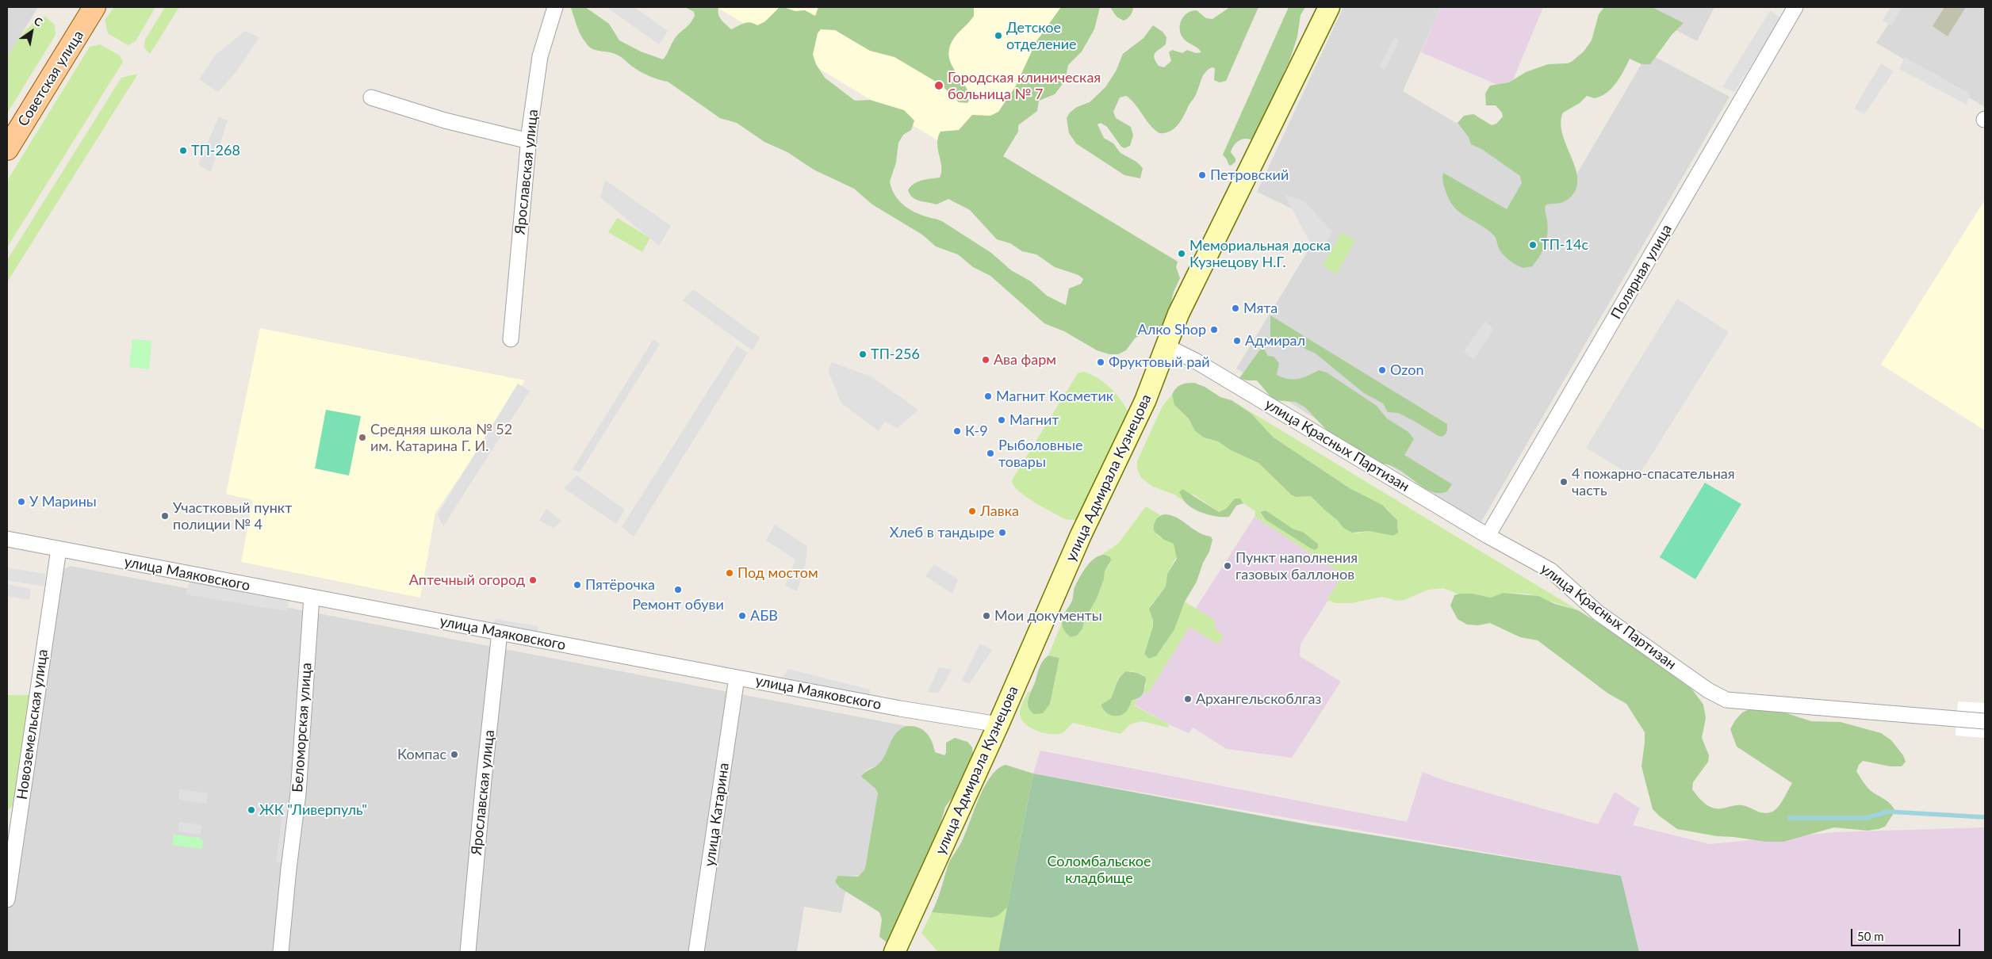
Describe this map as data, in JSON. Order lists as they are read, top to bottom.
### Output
{
  "streets": {
    "main road": ["Советская улица", "улица Адмирала Кузнецова"],
    "street": [
      "Ярославская улица",
      "Полярная улица",
      "улица Красных Партизан",
      "улица Маяковского",
      "Новоземельская улица",
      "Беломорская улица",
      "улица Катарина"
    ]
  },
  "crossings": [
    ["Ярославская улица", "улица Маяковского"],
    ["Полярная улица", "улица Красных Партизан"],
    ["улица Красных Партизан", "улица Адмирала Кузнецова"],
    ["улица Адмирала Кузнецова", "улица Маяковского"],
    ["улица Маяковского", "Новоземельская улица"],
    ["улица Маяковского", "Беломорская улица"],
    ["улица Маяковского", "улица Катарина"]
  ],
  "parks": ["Соломбальское кладбище"],
  "places": [
    "Детское отделение",
    "Городская клиническая больница № 7",
    "ТП-268",
    "Петровский",
    "ТП-14с",
    "Мемориальная доска Кузнецову Н.Г.",
    "Мята",
    "Алко Shop",
    "Адмирал",
    "ТП-256",
    "Ава фарм",
    "Фруктовый рай",
    "Ozon",
    "Магнит Косметик",
    "Магнит",
    "К-9",
    "Средняя школа № 52 им. Катарина Г. И.",
    "Рыболовные товары",
    "4 пожарно-спасательная часть",
    "У Марины",
    "Лавка",
    "Участковый пункт полиции № 4",
    "Хлеб в тандыре",
    "Пункт наполнения газовых баллонов",
    "Под мостом",
    "Аптечный огород",
    "Пятёрочка",
    "Ремонт обуви",
    "АБВ",
    "Мои документы",
    "Архангельскоблгаз",
    "Компас",
    "ЖК \"Ливерпуль\""
  ],
  "scale_bar": "50 m",
  "north": "top right"
}
